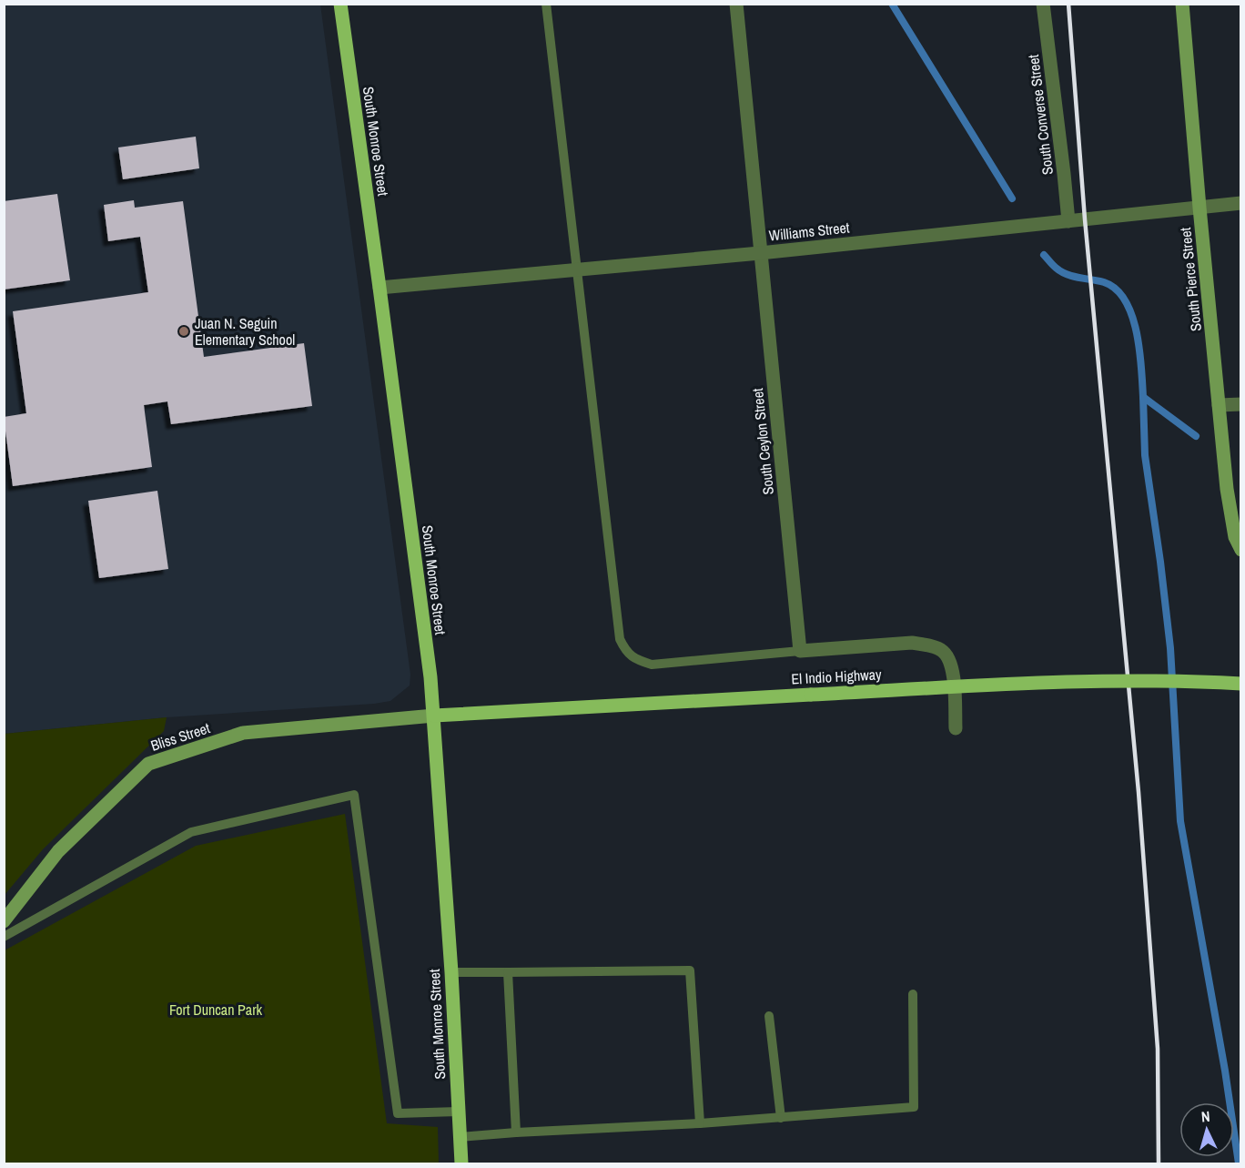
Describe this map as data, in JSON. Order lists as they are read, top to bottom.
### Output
{
  "streets": {
    "main road": ["South Monroe Street", "El Indio Highway"],
    "street": [
      "South Converse Street",
      "Williams Street",
      "South Pierce Street",
      "South Ceylon Street",
      "Bliss Street"
    ]
  },
  "crossings": [
    ["South Converse Street", "Williams Street"],
    ["South Monroe Street", "Williams Street"],
    ["South Monroe Street", "El Indio Highway"],
    ["South Monroe Street", "Bliss Street"],
    ["Williams Street", "South Pierce Street"],
    ["Williams Street", "South Ceylon Street"],
    ["El Indio Highway", "Bliss Street"]
  ],
  "parks": ["Fort Duncan Park"],
  "places": ["Juan N. Seguin Elementary School"],
  "north": "top"
}
